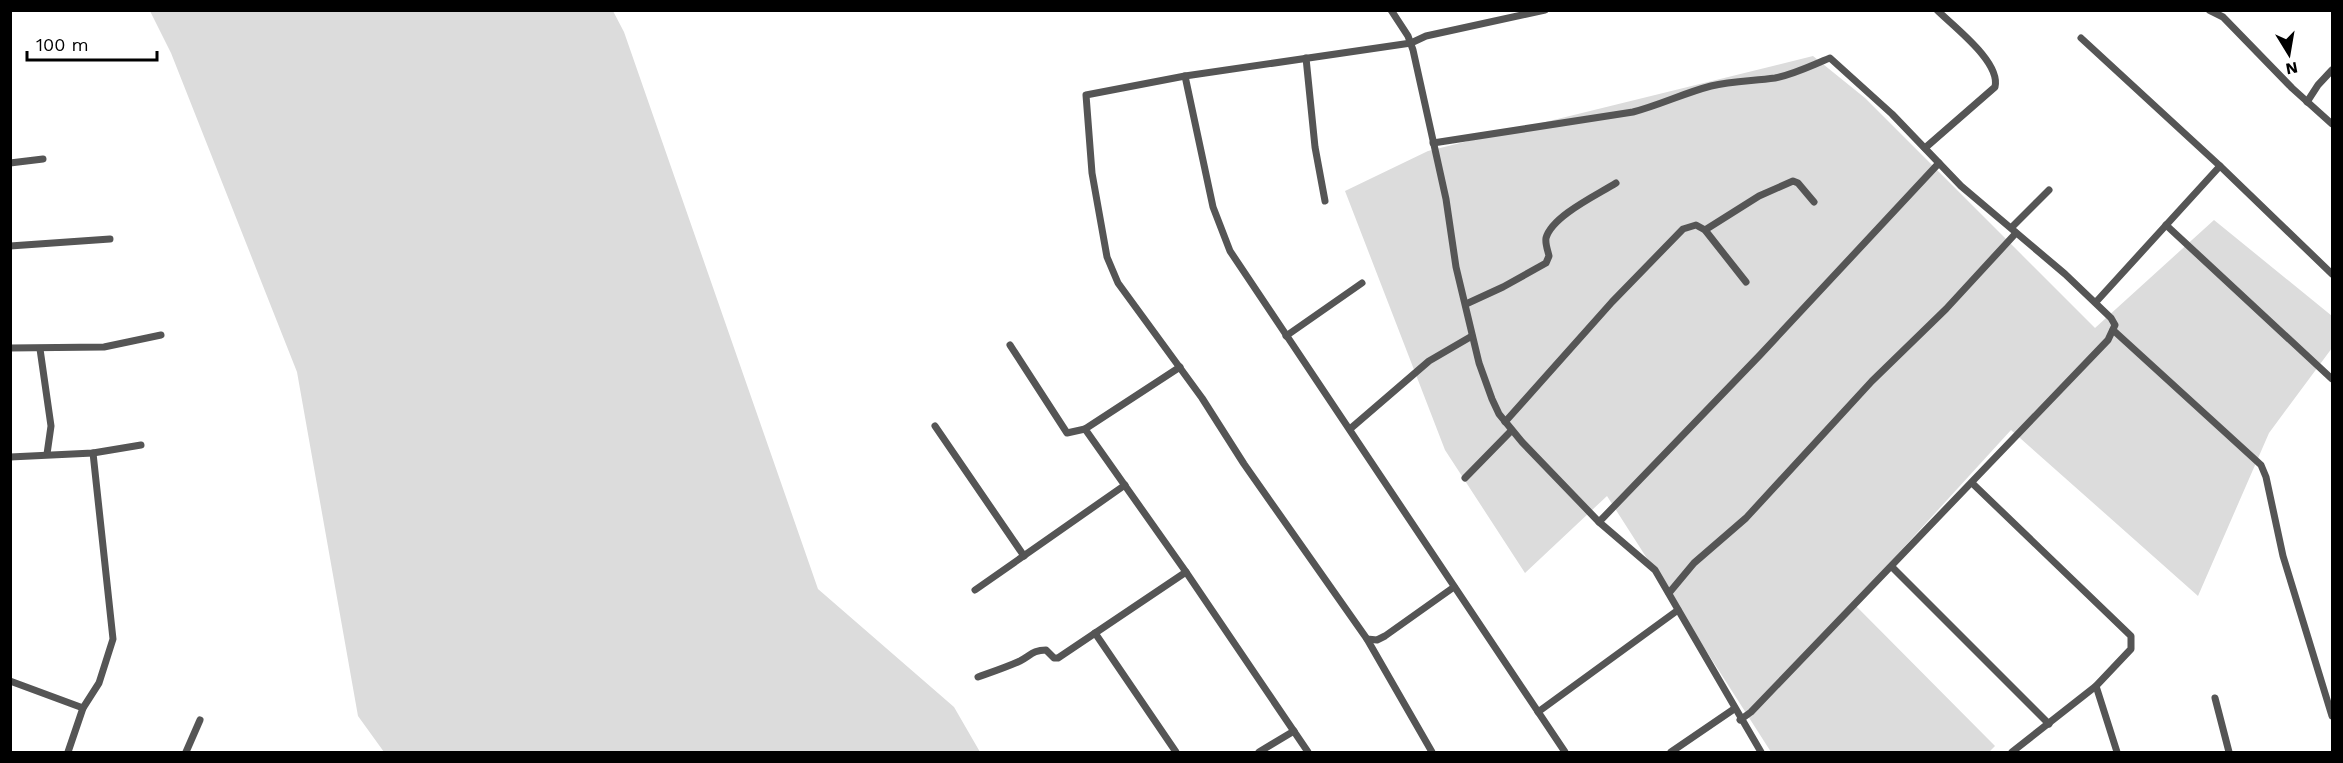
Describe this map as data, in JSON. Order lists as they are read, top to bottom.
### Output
{
  "scale_bar": "100 m",
  "north": "bottom"
}
